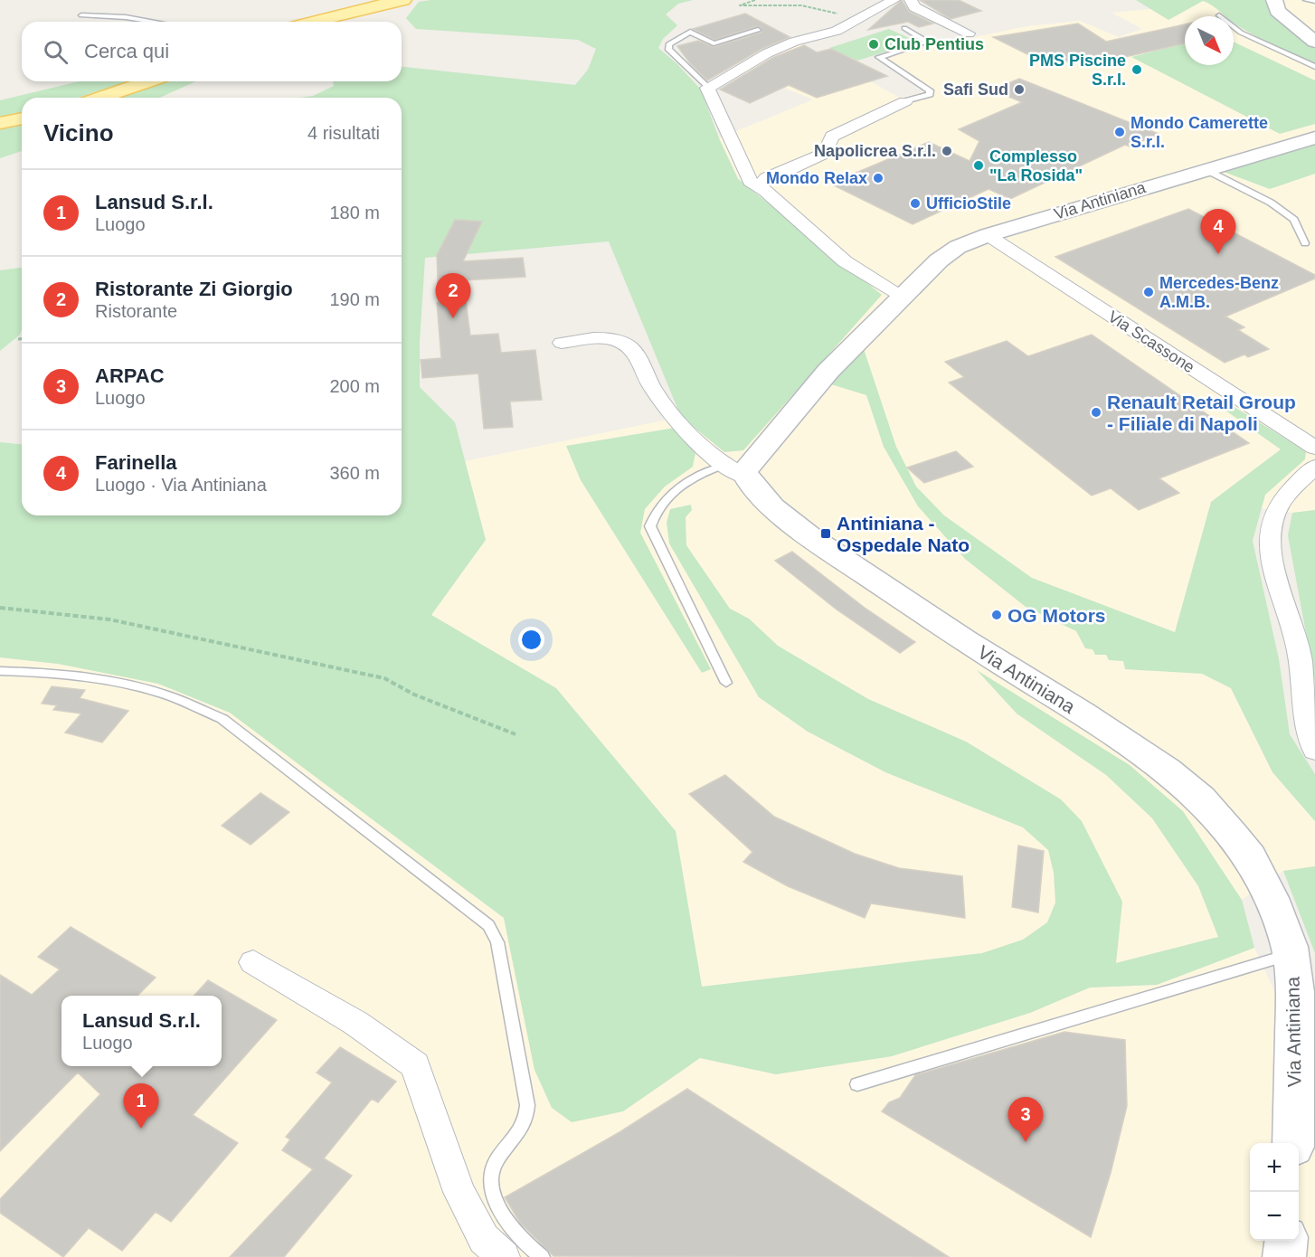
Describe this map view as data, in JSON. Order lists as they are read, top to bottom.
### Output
{
  "streets": {
    "street": ["Via Antiniana", "Via Scassone"]
  },
  "crossings": [
    ["Via Antiniana", "Via Scassone"]
  ],
  "places": {
    "other": [
      "Club Pentius",
      "PMS Piscine S.r.l.",
      "Safi Sud",
      "Mondo Camerette S.r.l.",
      "Napolicrea S.r.l.",
      "Complesso \"La Rosida\"",
      "Mondo Relax",
      "UfficioStile",
      "Mercedes-Benz A.M.B.",
      "Renault Retail Group - Filiale di Napoli",
      "OG Motors"
    ],
    "transit": ["Antiniana - Ospedale Nato"]
  },
  "north": "bottom right",
  "page": {
    "search": "Cerca qui",
    "heading": ["Vicino", "4 risultati"],
    "list": [
      {
        "mark": "1",
        "name": "Lansud S.r.l.",
        "note": "Luogo",
        "value": "180 m"
      },
      {
        "mark": "2",
        "name": "Ristorante Zi Giorgio",
        "note": "Ristorante",
        "value": "190 m"
      },
      {
        "mark": "3",
        "name": "ARPAC",
        "note": "Luogo",
        "value": "200 m"
      },
      {
        "mark": "4",
        "name": "Farinella",
        "note": "Luogo · Via Antiniana",
        "value": "360 m"
      }
    ],
    "pins": [
      "4",
      "2",
      "1",
      "3"
    ],
    "popup": ["Lansud S.r.l.", "Luogo"],
    "map_buttons": ["+", "−"]
  }
}
